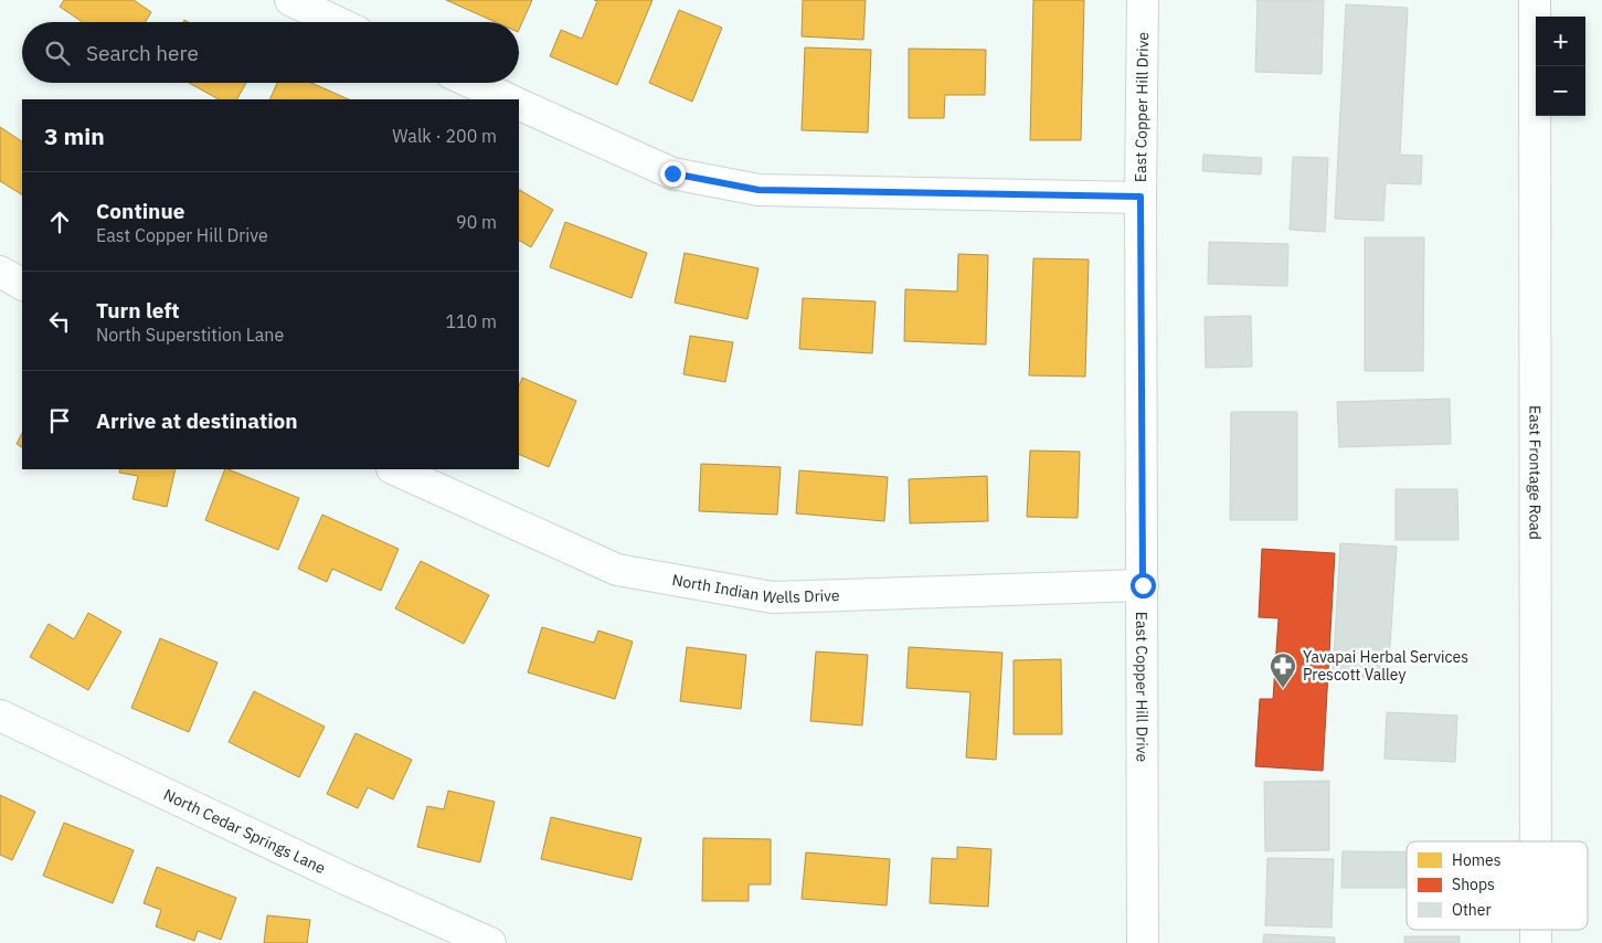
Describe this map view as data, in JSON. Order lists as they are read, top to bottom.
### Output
{
  "streets": {
    "street": [
      "East Copper Hill Drive",
      "East Frontage Road",
      "North Indian Wells Drive",
      "North Cedar Springs Lane"
    ]
  },
  "crossings": [
    ["East Copper Hill Drive", "North Indian Wells Drive"]
  ],
  "places": {
    "pharmacy": ["Yavapai Herbal Services Prescott Valley"]
  },
  "legend": ["Homes", "Shops", "Other"],
  "page": {
    "map_buttons": ["+", "−"],
    "search": "Search here",
    "heading": ["3 min", "Walk · 200 m"],
    "list": [
      ["Continue", "East Copper Hill Drive", "90 m"],
      ["Turn left", "North Superstition Lane", "110 m"],
      "Arrive at destination"
    ]
  }
}
